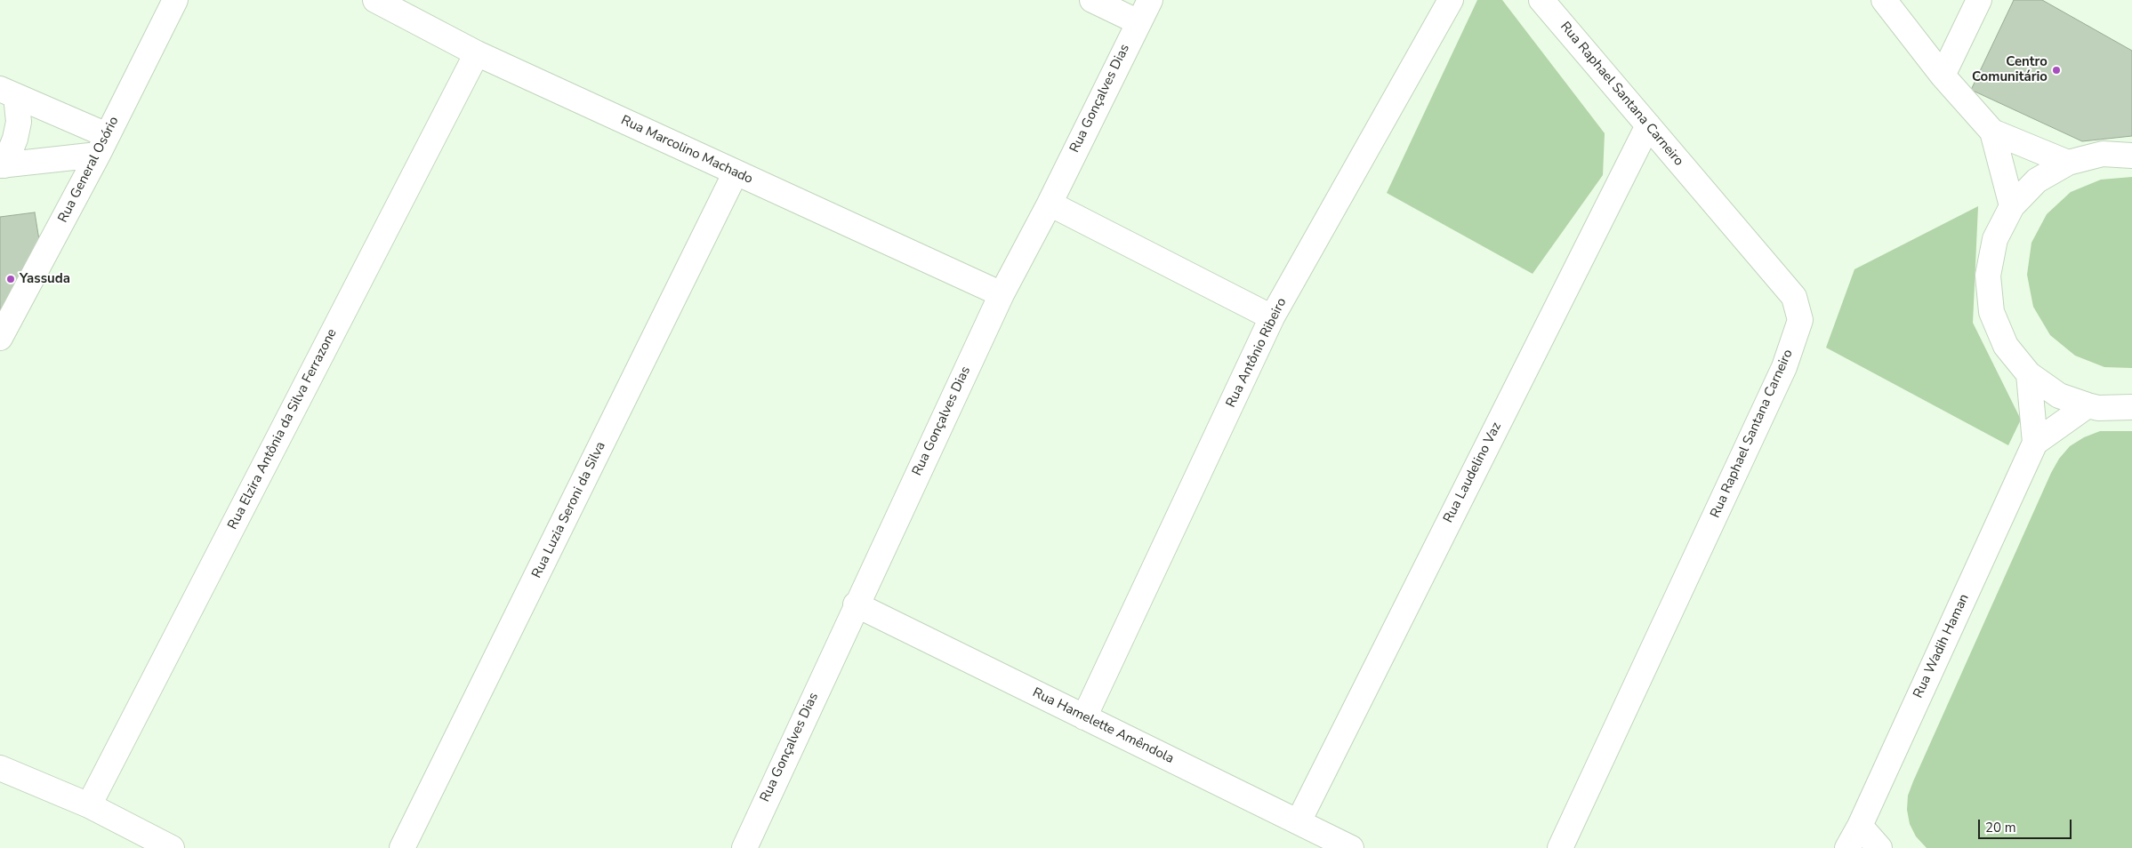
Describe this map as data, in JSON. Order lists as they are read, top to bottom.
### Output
{
  "streets": {
    "street": [
      "Rua Raphael Santana Carneiro",
      "Rua Gonçalves Dias",
      "Rua Marcolino Machado",
      "Rua General Osório",
      "Rua Antônio Ribeiro",
      "Rua Elzira Antônia da Silva Ferrazone",
      "Rua Laudelino Vaz",
      "Rua Luzia Seroni da Silva",
      "Rua Wadih Haman",
      "Rua Hamelette Amêndola"
    ]
  },
  "crossings": [
    ["Rua Raphael Santana Carneiro", "Rua Laudelino Vaz"],
    ["Rua Gonçalves Dias", "Rua Marcolino Machado"],
    ["Rua Gonçalves Dias", "Rua Hamelette Amêndola"],
    ["Rua Marcolino Machado", "Rua Elzira Antônia da Silva Ferrazone"],
    ["Rua Marcolino Machado", "Rua Luzia Seroni da Silva"],
    ["Rua Antônio Ribeiro", "Rua Hamelette Amêndola"],
    ["Rua Laudelino Vaz", "Rua Hamelette Amêndola"]
  ],
  "places": ["Centro Comunitário", "Yassuda"],
  "scale_bar": "20 m"
}
